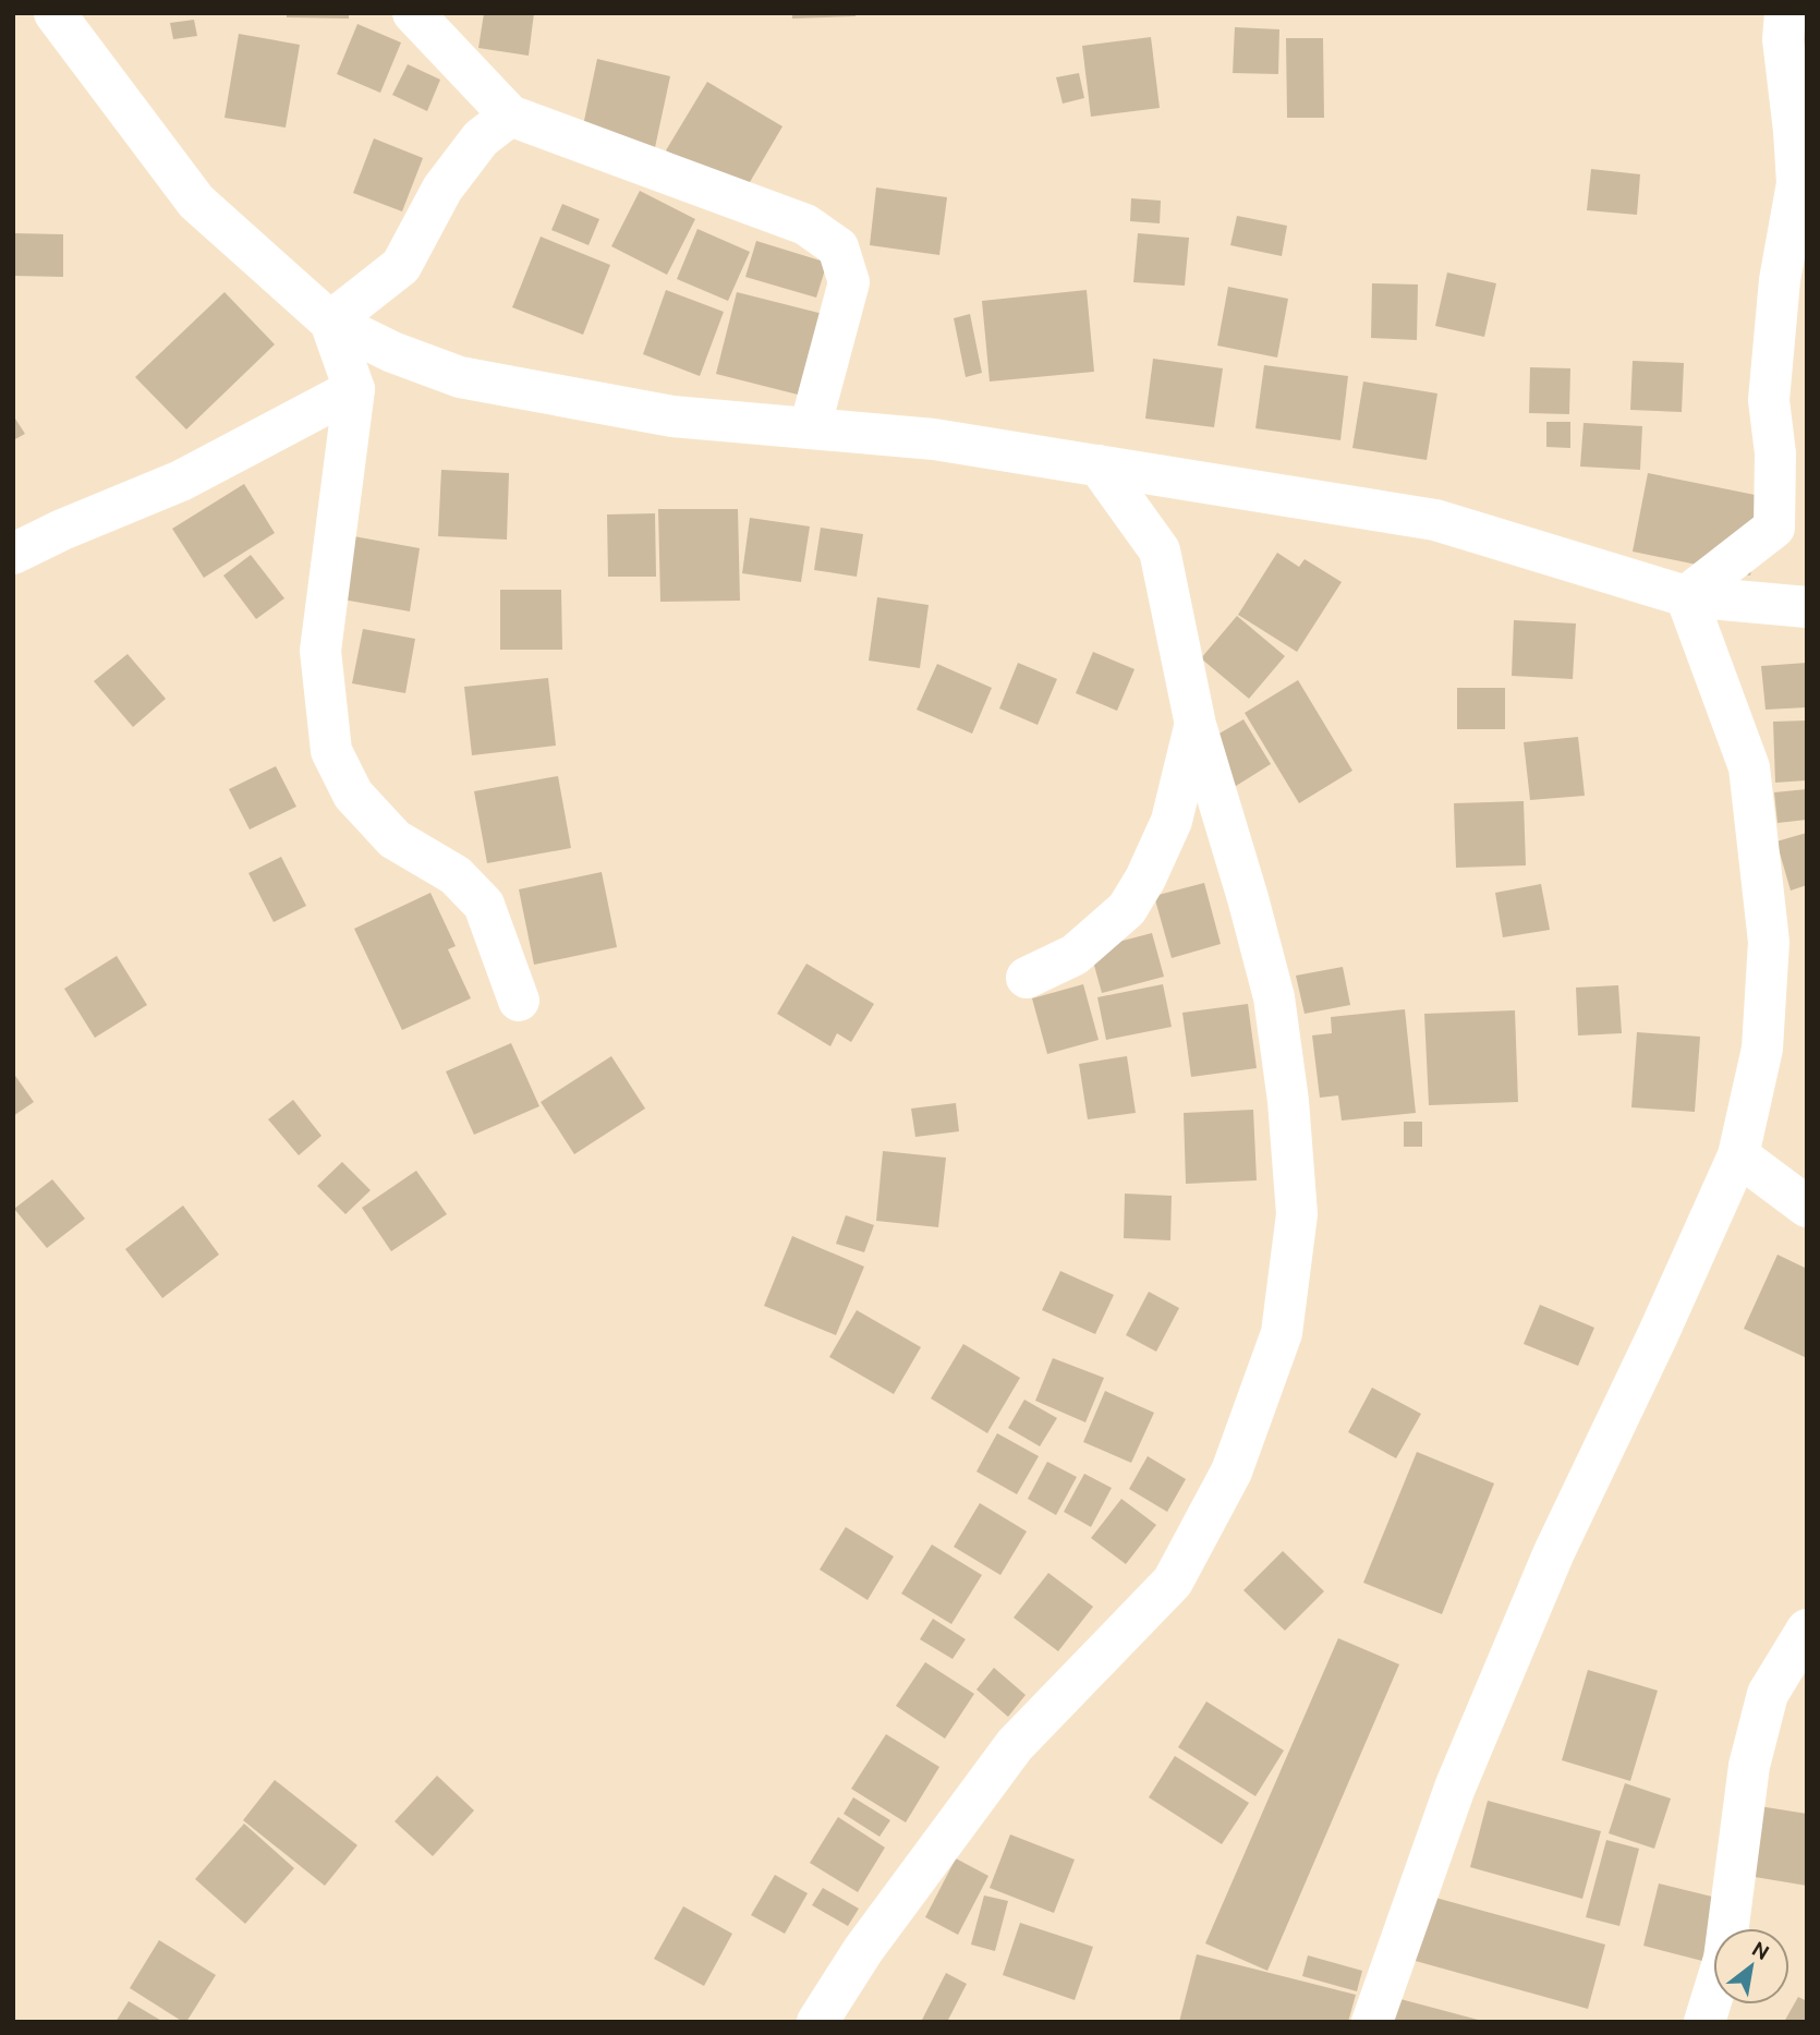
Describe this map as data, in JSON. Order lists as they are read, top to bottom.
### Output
{
  "north": "top right"
}
